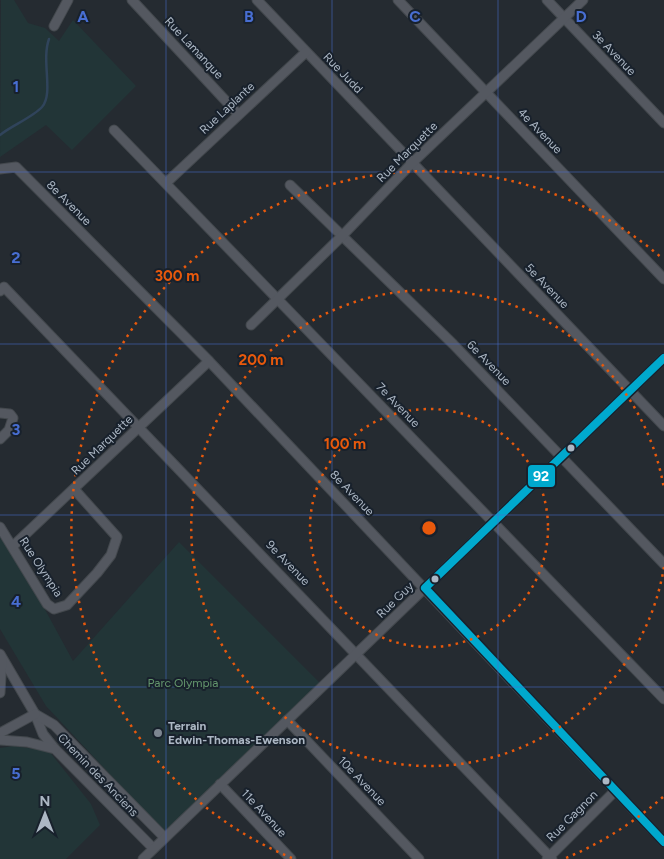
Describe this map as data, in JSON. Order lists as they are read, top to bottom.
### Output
{
  "streets": {
    "street": [
      "Rue Lamanque",
      "3e Avenue",
      "Rue Judd",
      "Rue Laplante",
      "4e Avenue",
      "Rue Marquette",
      "8e Avenue",
      "5e Avenue",
      "6e Avenue",
      "7e Avenue",
      "9e Avenue",
      "Rue Olympia",
      "Rue Guy",
      "Chemin des Anciens",
      "10e Avenue",
      "11e Avenue",
      "Rue Gagnon"
    ]
  },
  "crossings": [
    ["Rue Lamanque", "Rue Laplante"],
    ["3e Avenue", "Rue Marquette"],
    ["Rue Judd", "Rue Laplante"],
    ["Rue Judd", "Rue Marquette"],
    ["Rue Judd", "5e Avenue"],
    ["Rue Laplante", "7e Avenue"],
    ["4e Avenue", "Rue Marquette"],
    ["Rue Marquette", "8e Avenue"],
    ["Rue Marquette", "5e Avenue"],
    ["Rue Marquette", "6e Avenue"],
    ["Rue Marquette", "7e Avenue"],
    ["Rue Marquette", "9e Avenue"],
    ["Rue Marquette", "Rue Olympia"],
    ["8e Avenue", "Rue Guy"],
    ["8e Avenue", "Rue Gagnon"],
    ["5e Avenue", "Rue Guy"],
    ["6e Avenue", "Rue Guy"],
    ["7e Avenue", "Rue Guy"],
    ["9e Avenue", "Rue Guy"],
    ["9e Avenue", "Rue Gagnon"],
    ["Rue Guy", "Chemin des Anciens"],
    ["Rue Guy", "10e Avenue"],
    ["Rue Guy", "11e Avenue"]
  ],
  "parks": ["Parc Olympia"],
  "places": ["Terrain Edwin-Thomas-Ewenson"],
  "lines": ["transit line 92"],
  "north": "top",
  "grid": {
    "columns": [
      "A",
      "B",
      "C",
      "D"
    ],
    "rows": [
      "1",
      "2",
      "3",
      "4",
      "5"
    ]
  },
  "rings": ["300 m", "200 m", "100 m"]
}
